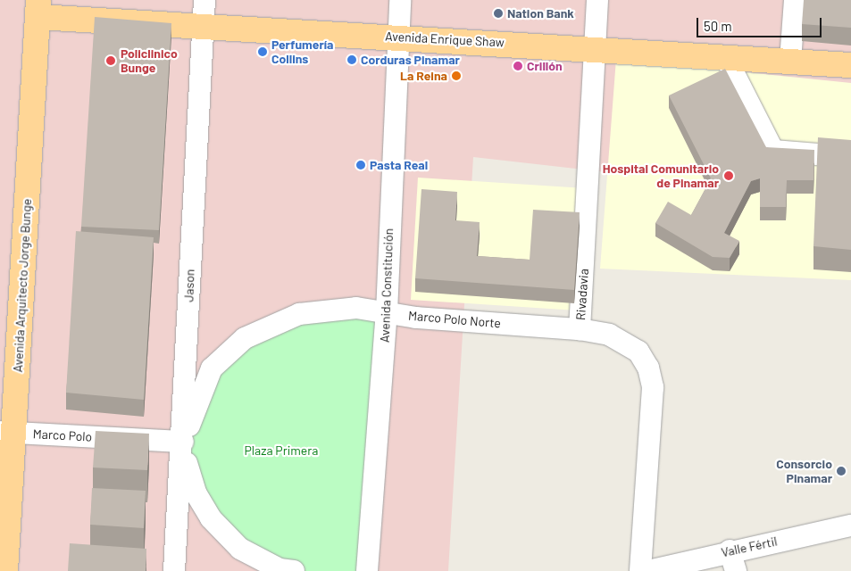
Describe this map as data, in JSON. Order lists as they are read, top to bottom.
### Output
{
  "streets": {
    "main road": ["Avenida Enrique Shaw", "Avenida Arquitecto Jorge Bunge"],
    "street": [
      "Jason",
      "Avenida Constitución",
      "Rivadavia",
      "Marco Polo Norte",
      "Marco Polo",
      "Valle Fértil"
    ]
  },
  "crossings": [
    ["Avenida Enrique Shaw", "Avenida Arquitecto Jorge Bunge"],
    ["Avenida Enrique Shaw", "Jason"],
    ["Avenida Enrique Shaw", "Avenida Constitución"],
    ["Avenida Enrique Shaw", "Rivadavia"],
    ["Avenida Arquitecto Jorge Bunge", "Marco Polo"],
    ["Jason", "Marco Polo Norte"],
    ["Jason", "Marco Polo"],
    ["Avenida Constitución", "Marco Polo Norte"],
    ["Rivadavia", "Marco Polo Norte"],
    ["Marco Polo Norte", "Marco Polo"]
  ],
  "parks": ["Plaza Primera"],
  "places": [
    "Nation Bank",
    "Perfumería Collins",
    "Corduras Pinamar",
    "Policlinico Bunge",
    "Crillón",
    "La Reina",
    "Pasta Real",
    "Hospital Comunitario de Pinamar",
    "Consorcio Pinamar"
  ],
  "scale_bar": "50 m"
}
